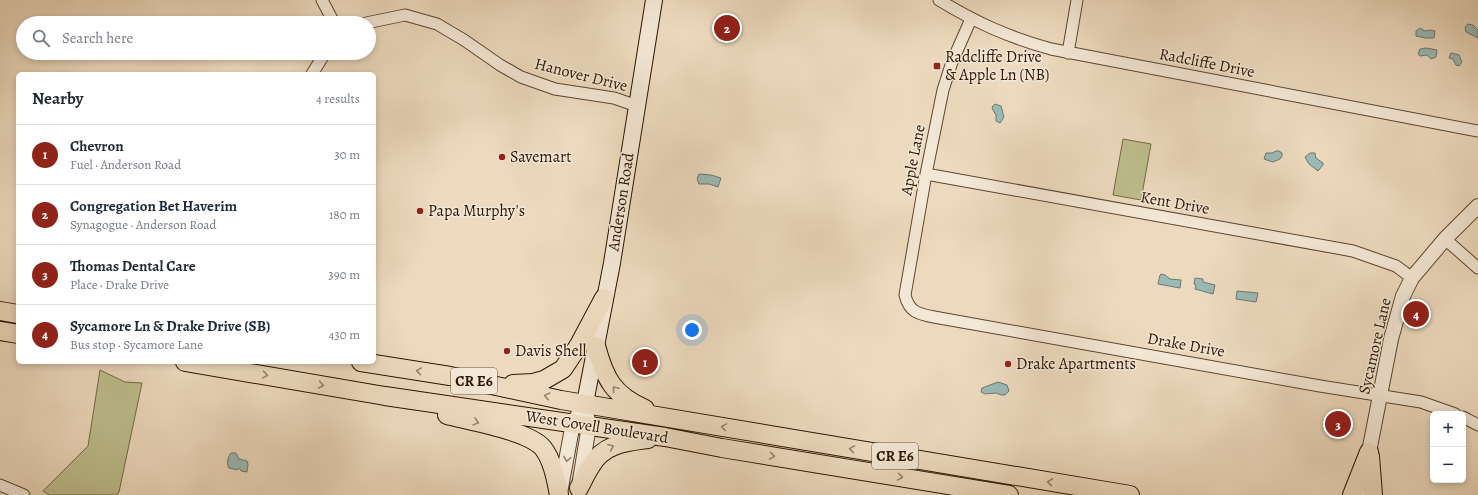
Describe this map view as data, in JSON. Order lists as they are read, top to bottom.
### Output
{
  "streets": {
    "main road": ["Anderson Road", "CR E6", "West Covell Boulevard"],
    "street": [
      "Radcliffe Drive",
      "Hanover Drive",
      "Apple Lane",
      "Kent Drive",
      "Drake Drive",
      "Sycamore Lane"
    ]
  },
  "crossings": [
    ["Radcliffe Drive", "Apple Lane"],
    ["Hanover Drive", "Anderson Road"],
    ["Apple Lane", "Kent Drive"],
    ["Apple Lane", "Drake Drive"],
    ["Anderson Road", "West Covell Boulevard"],
    ["Kent Drive", "Sycamore Lane"],
    ["Drake Drive", "Sycamore Lane"]
  ],
  "places": {
    "transit": ["Radcliffe Drive & Apple Ln (NB)"],
    "other": [
      "Savemart",
      "Papa Murphy's",
      "Davis Shell",
      "Drake Apartments"
    ]
  },
  "page": {
    "pins": [
      "2",
      "4",
      "1",
      "3"
    ],
    "search": "Search here",
    "heading": ["Nearby", "4 results"],
    "list": [
      {
        "mark": "1",
        "name": "Chevron",
        "note": "Fuel · Anderson Road",
        "value": "30 m"
      },
      {
        "mark": "2",
        "name": "Congregation Bet Haverim",
        "note": "Synagogue · Anderson Road",
        "value": "180 m"
      },
      {
        "mark": "3",
        "name": "Thomas Dental Care",
        "note": "Place · Drake Drive",
        "value": "390 m"
      },
      {
        "mark": "4",
        "name": "Sycamore Ln & Drake Drive (SB)",
        "note": "Bus stop · Sycamore Lane",
        "value": "430 m"
      }
    ],
    "map_buttons": ["+", "−"]
  }
}
